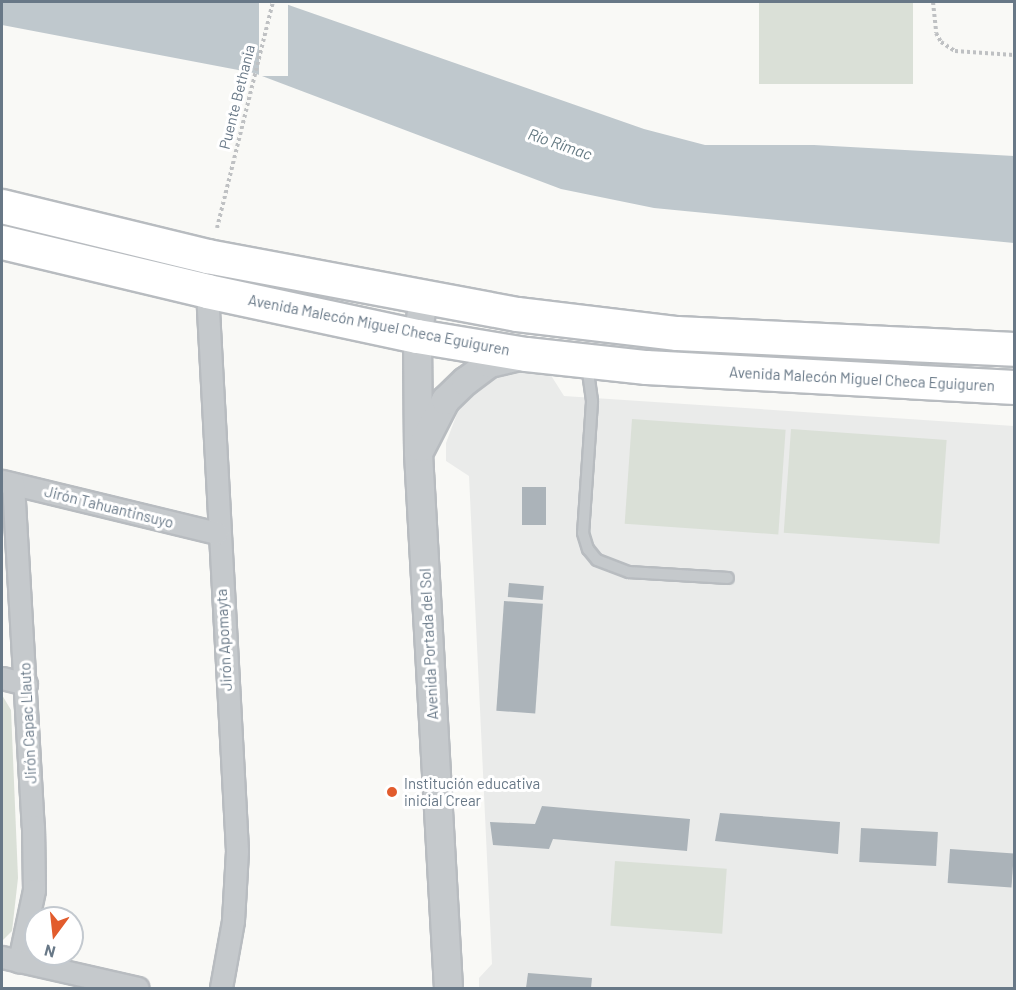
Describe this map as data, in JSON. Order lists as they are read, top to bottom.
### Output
{
  "streets": {
    "main road": ["Avenida Malecón Miguel Checa Eguiguren"],
    "street": [
      "Jirón Tahuantinsuyo",
      "Jirón Apomayta",
      "Avenida Portada del Sol",
      "Jirón Capac Llauto"
    ],
    "path": ["Puente Bethania"]
  },
  "crossings": [
    ["Avenida Malecón Miguel Checa Eguiguren", "Jirón Apomayta"],
    ["Avenida Malecón Miguel Checa Eguiguren", "Avenida Portada del Sol"],
    ["Jirón Tahuantinsuyo", "Jirón Apomayta"],
    ["Jirón Tahuantinsuyo", "Jirón Capac Llauto"]
  ],
  "water": ["Río Rímac"],
  "places": ["Institución educativa inicial Crear"],
  "north": "bottom"
}
